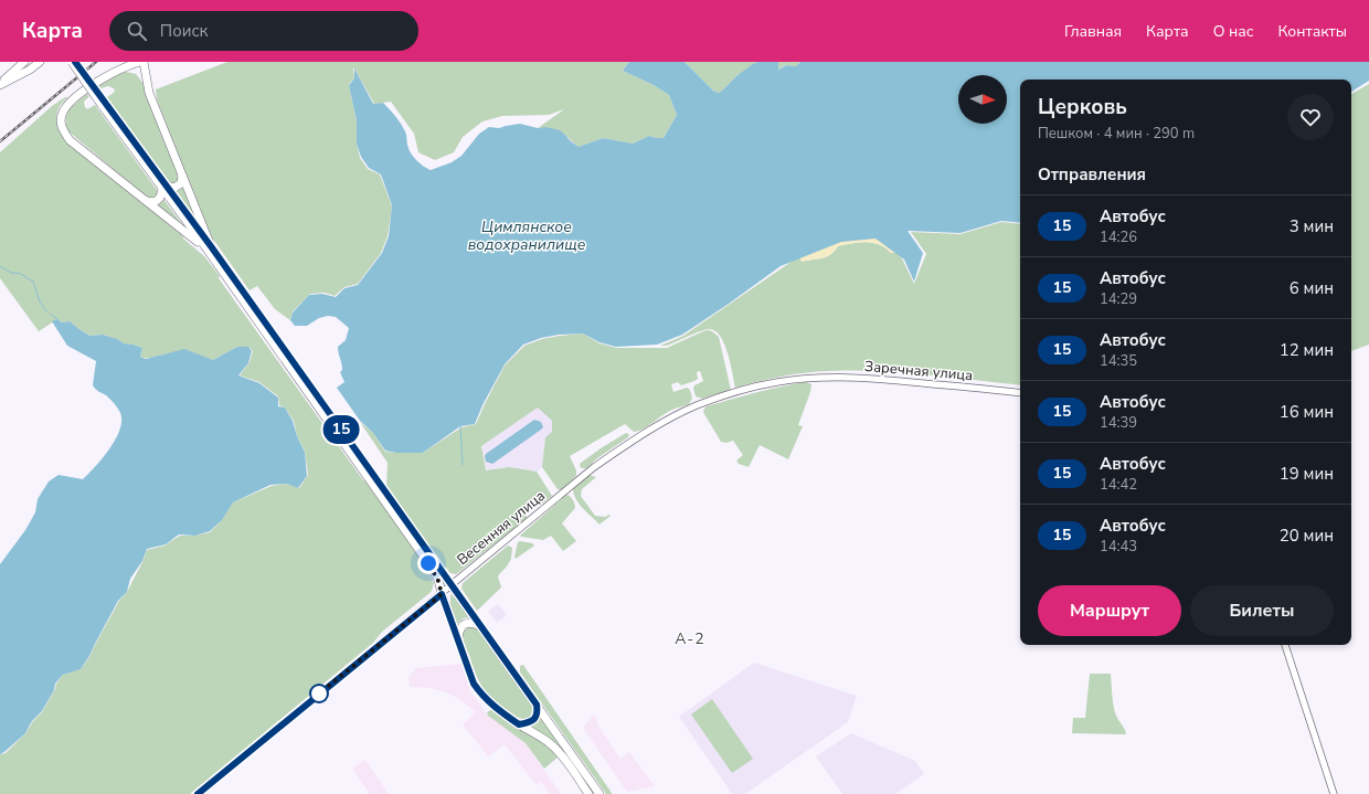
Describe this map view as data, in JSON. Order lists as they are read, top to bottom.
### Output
{
  "streets": {
    "street": ["Заречная улица", "Весенняя улица"]
  },
  "crossings": [
    ["Заречная улица", "Весенняя улица"]
  ],
  "districts": ["А-2"],
  "water": ["Цимлянское водохранилище"],
  "lines": ["bus line 15"],
  "north": "right",
  "page": {
    "header": "Карта",
    "search": "Поиск",
    "nav": [
      "Главная",
      "Карта",
      "О нас",
      "Контакты"
    ],
    "on_map": "15",
    "heading": [
      ["Церковь", "Пешком · 4 мин · 290 m"],
      "Отправления"
    ],
    "list": [
      {
        "mark": "15",
        "name": "Автобус",
        "note": "14:26",
        "value": "3 мин"
      },
      {
        "mark": "15",
        "name": "Автобус",
        "note": "14:29",
        "value": "6 мин"
      },
      {
        "mark": "15",
        "name": "Автобус",
        "note": "14:35",
        "value": "12 мин"
      },
      {
        "mark": "15",
        "name": "Автобус",
        "note": "14:39",
        "value": "16 мин"
      },
      {
        "mark": "15",
        "name": "Автобус",
        "note": "14:42",
        "value": "19 мин"
      },
      {
        "mark": "15",
        "name": "Автобус",
        "note": "14:43",
        "value": "20 мин"
      }
    ],
    "buttons": ["Маршрут", "Билеты"]
  }
}
